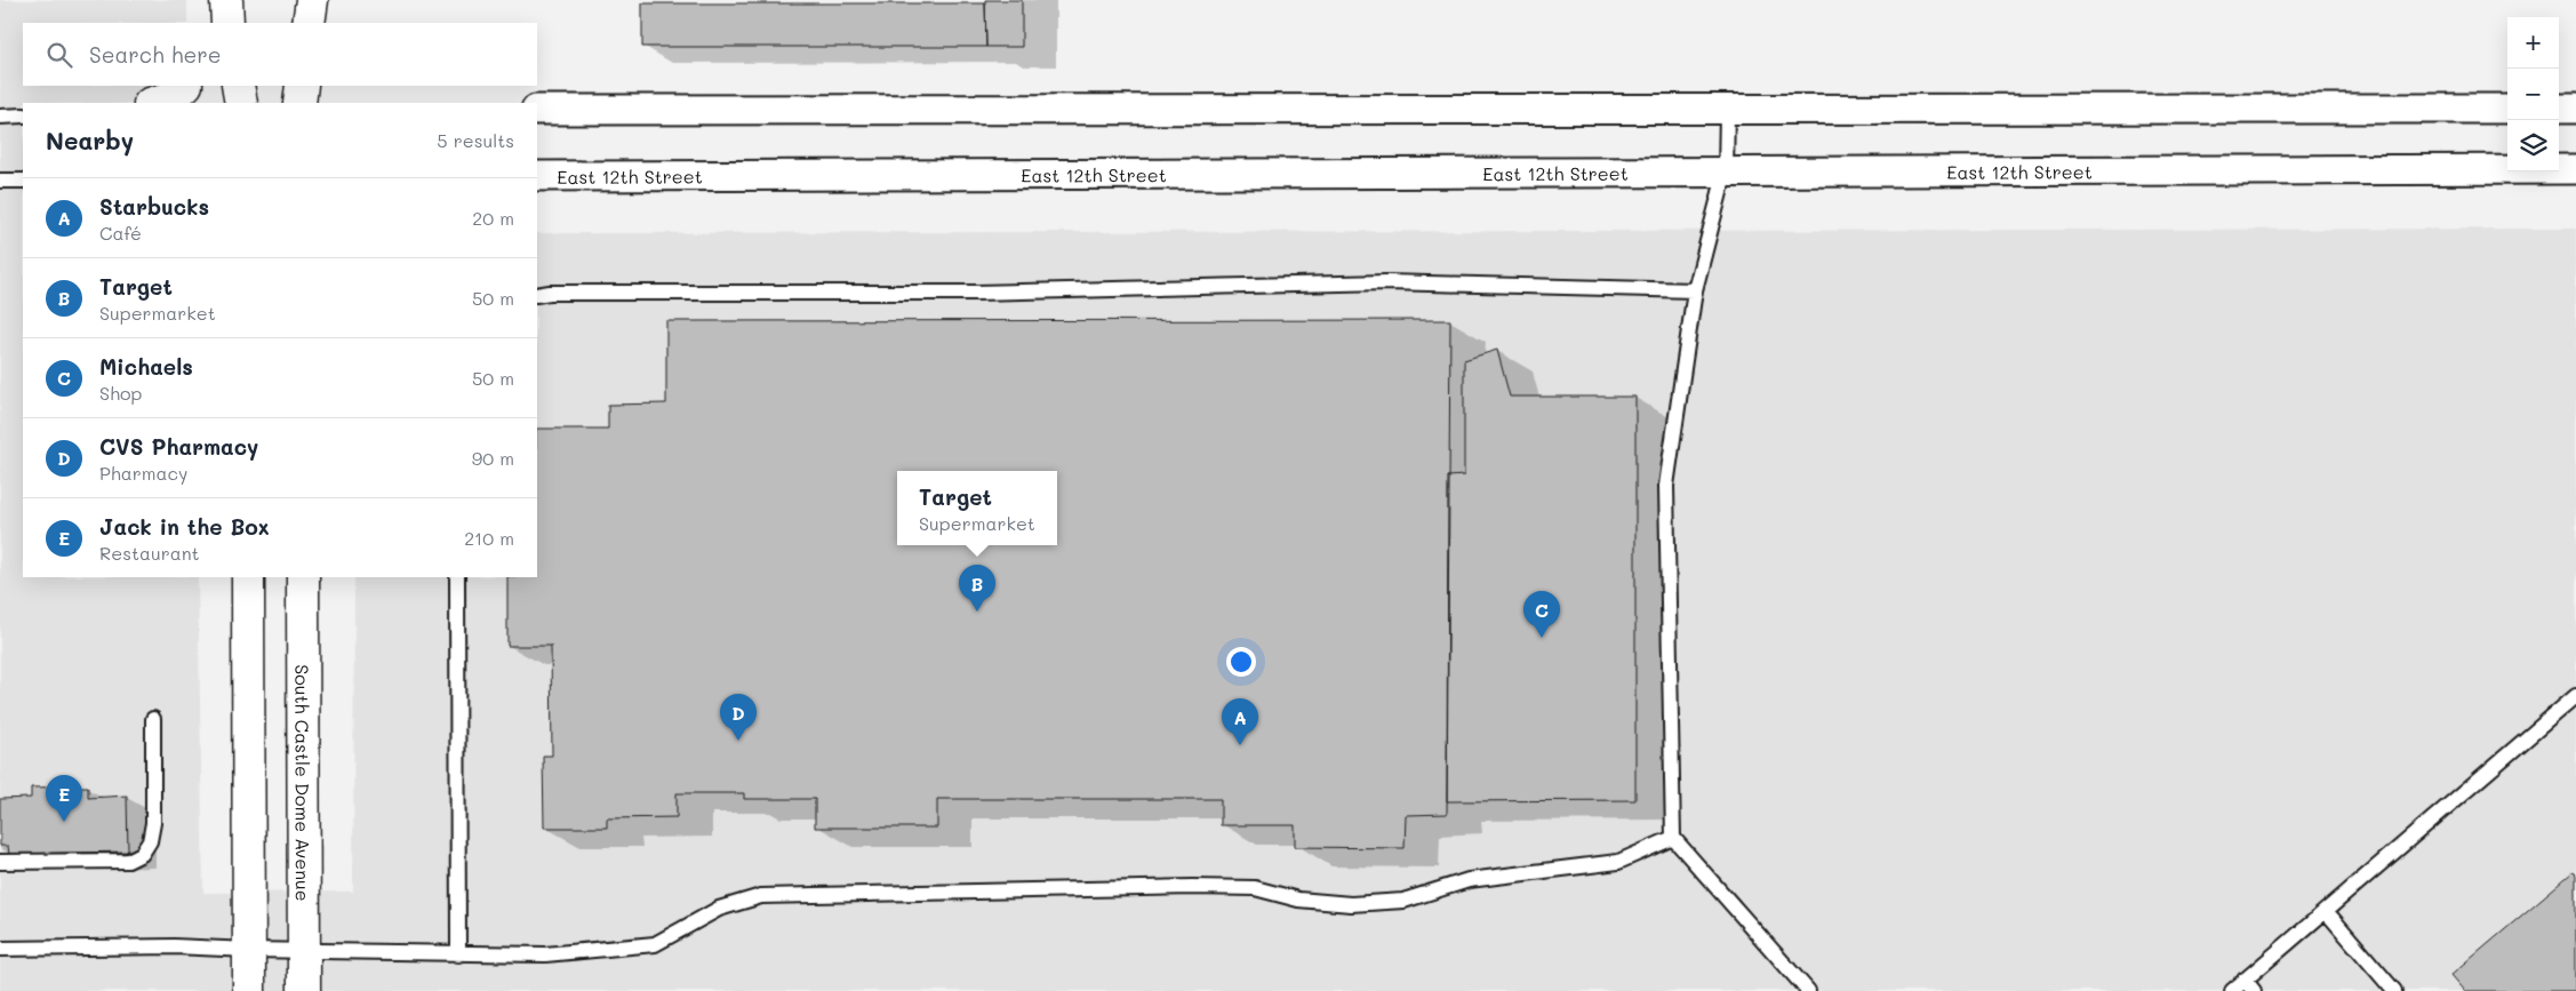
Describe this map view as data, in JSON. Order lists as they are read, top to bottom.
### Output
{
  "streets": {
    "street": ["East 12th Street", "South Castle Dome Avenue"]
  },
  "page": {
    "map_buttons": ["+", "−"],
    "search": "Search here",
    "heading": ["Nearby", "5 results"],
    "list": [
      {
        "mark": "A",
        "name": "Starbucks",
        "note": "Café",
        "value": "20 m"
      },
      {
        "mark": "B",
        "name": "Target",
        "note": "Supermarket",
        "value": "50 m"
      },
      {
        "mark": "C",
        "name": "Michaels",
        "note": "Shop",
        "value": "50 m"
      },
      {
        "mark": "D",
        "name": "CVS Pharmacy",
        "note": "Pharmacy",
        "value": "90 m"
      },
      {
        "mark": "E",
        "name": "Jack in the Box",
        "note": "Restaurant",
        "value": "210 m"
      }
    ],
    "popup": ["Target", "Supermarket"],
    "pins": [
      "B",
      "C",
      "D",
      "A",
      "E"
    ]
  }
}
